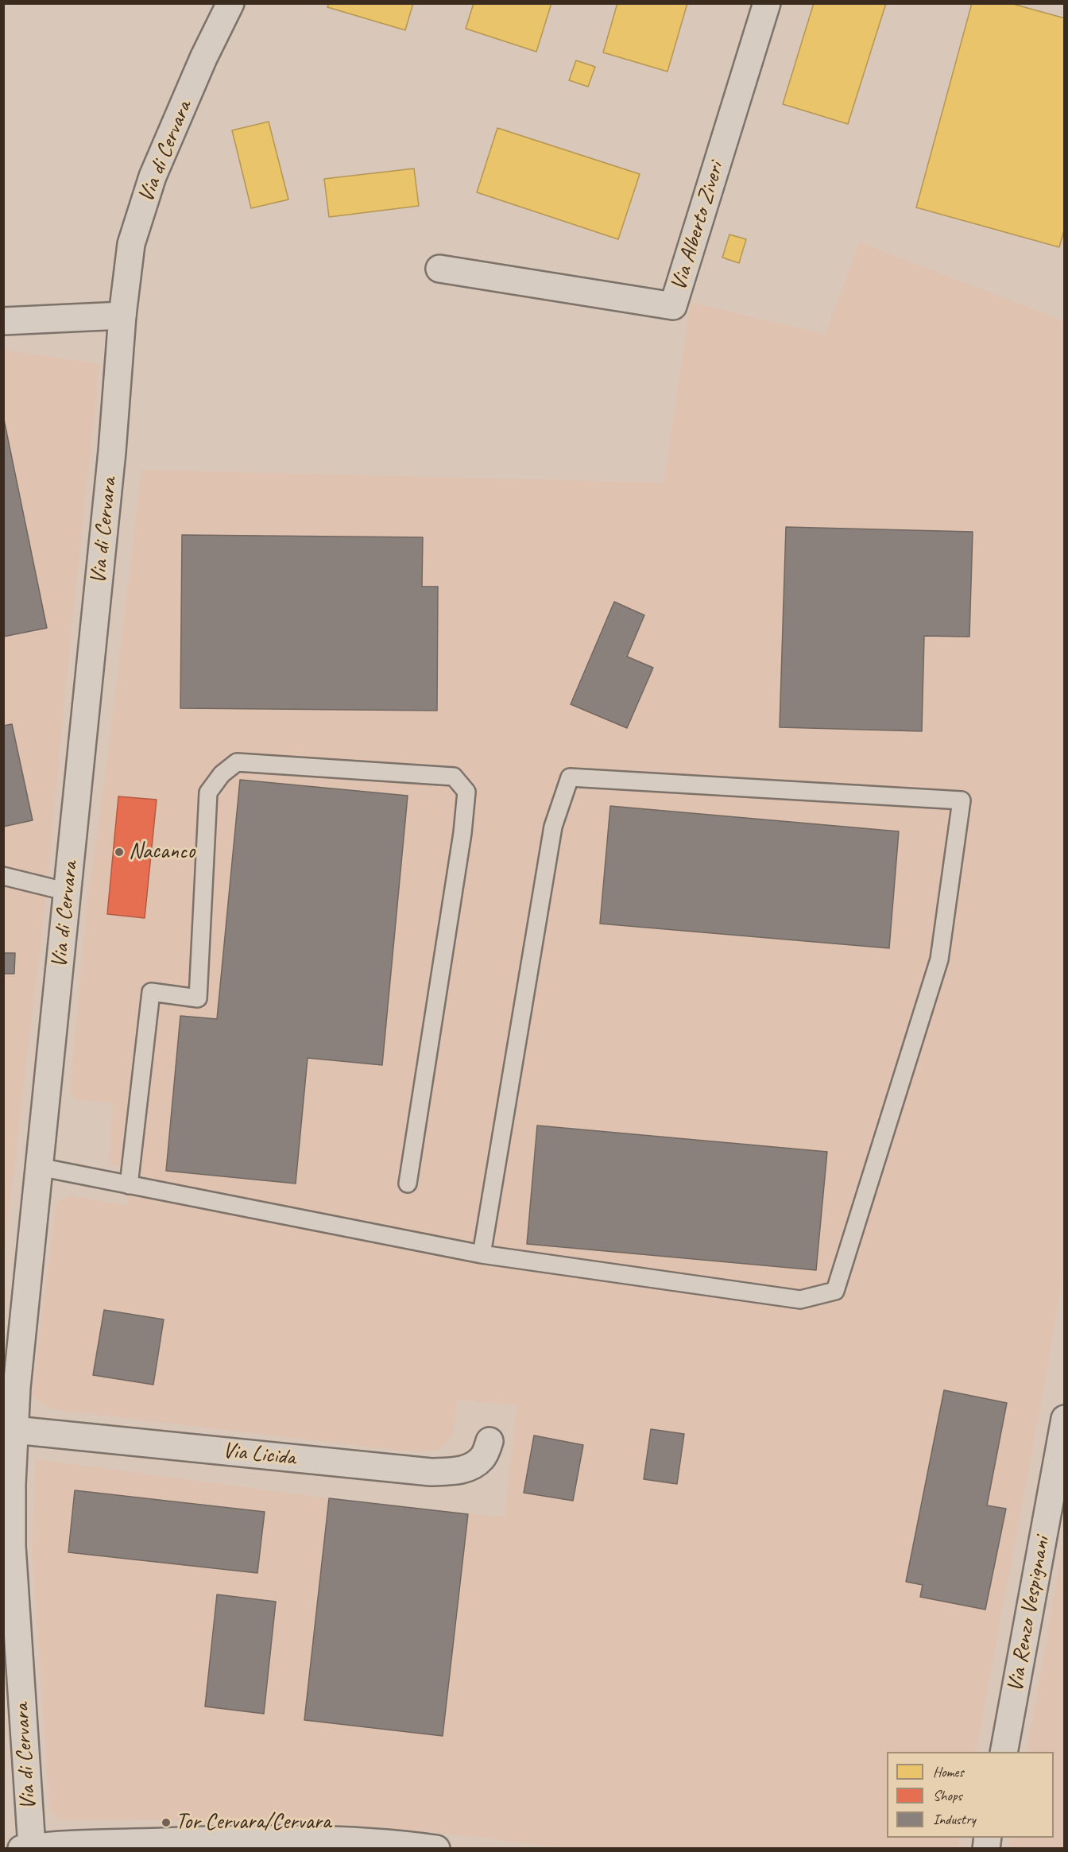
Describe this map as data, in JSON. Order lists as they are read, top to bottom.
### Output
{
  "streets": {
    "street": [
      "Via di Cervara",
      "Via Alberto Ziveri",
      "Via Licida",
      "Via Renzo Vespignani"
    ]
  },
  "crossings": [
    ["Via di Cervara", "Via Licida"]
  ],
  "places": ["Nacanco", "Tor Cervara/Cervara"],
  "legend": ["Homes", "Shops", "Industry"]
}
